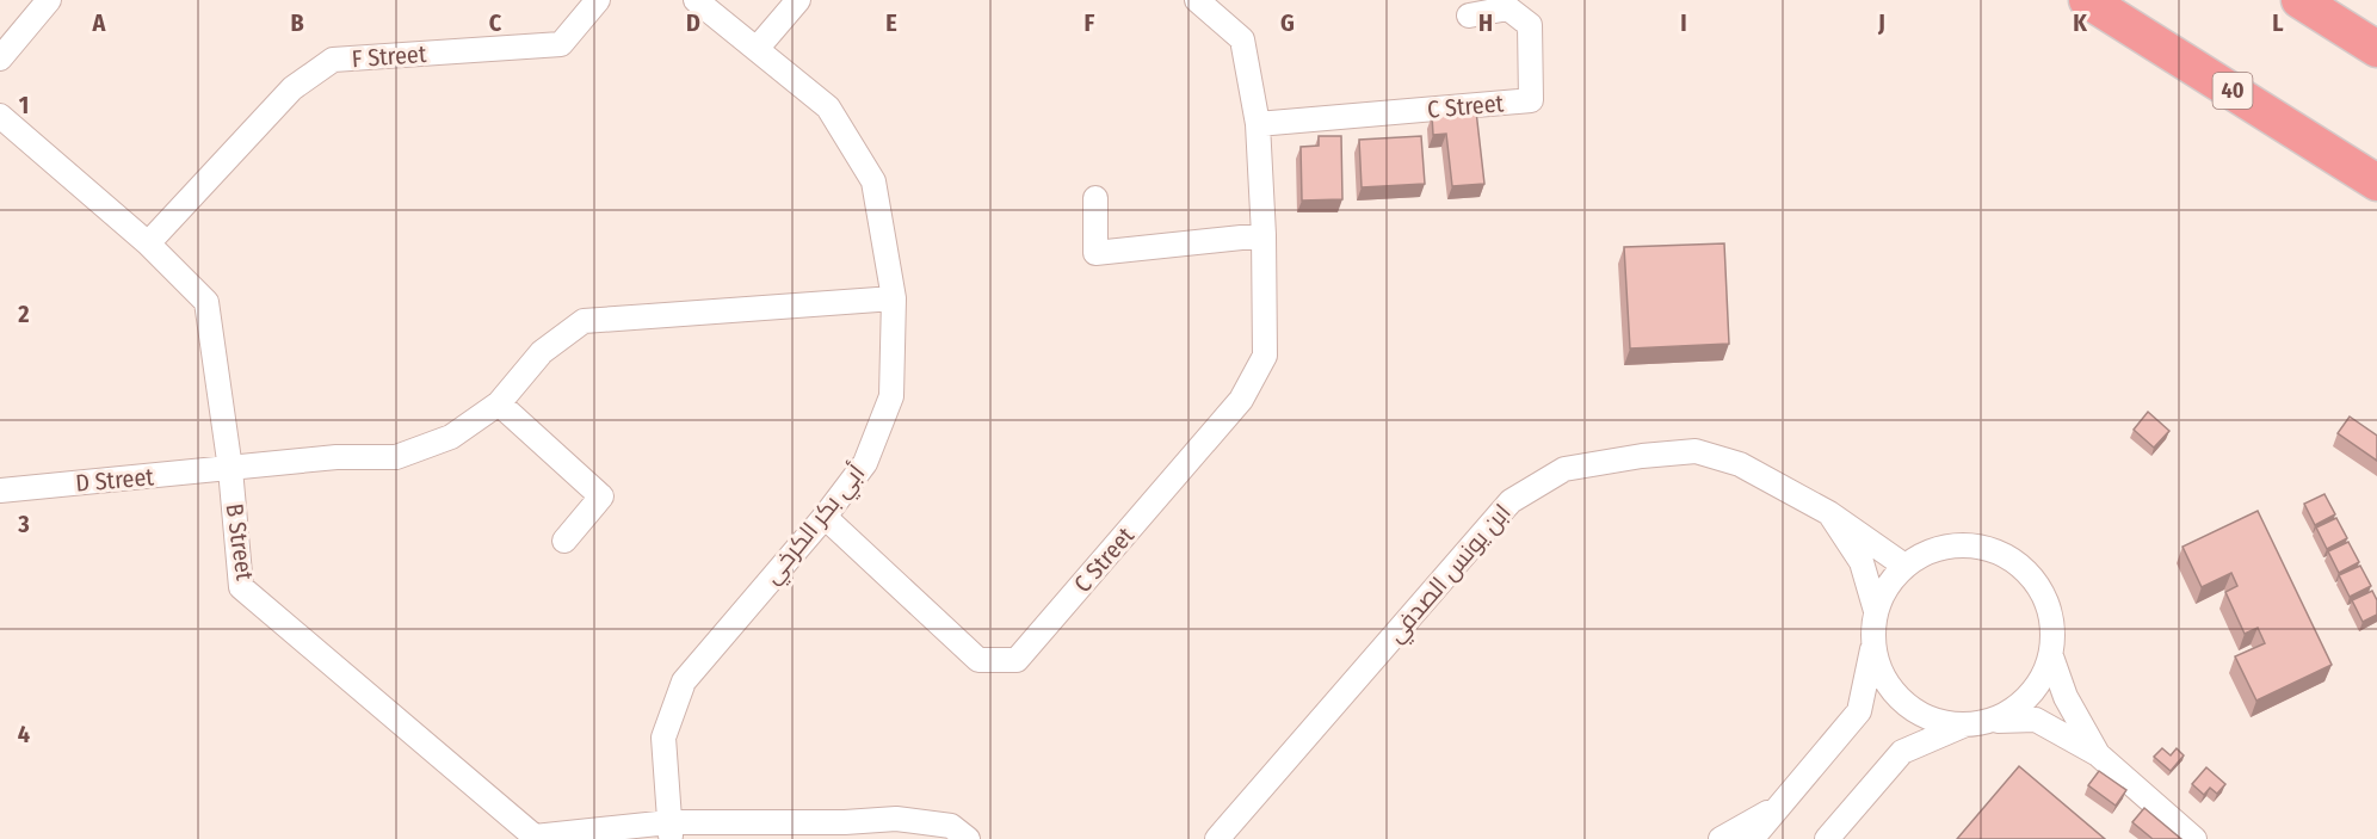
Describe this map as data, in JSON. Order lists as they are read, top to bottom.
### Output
{
  "streets": {
    "highway": ["40"],
    "street": [
      "F Street",
      "C Street",
      "D Street",
      "أبي بكر الكرخي",
      "B Street",
      "ابن يونس الصدفي"
    ]
  },
  "crossings": [
    ["F Street", "B Street"],
    ["C Street", "أبي بكر الكرخي"],
    ["D Street", "أبي بكر الكرخي"],
    ["D Street", "B Street"],
    ["أبي بكر الكرخي", "B Street"]
  ],
  "grid": {
    "columns": [
      "A",
      "B",
      "C",
      "D",
      "E",
      "F",
      "G",
      "H",
      "I",
      "J",
      "K",
      "L"
    ],
    "rows": [
      "1",
      "2",
      "3",
      "4"
    ]
  }
}
